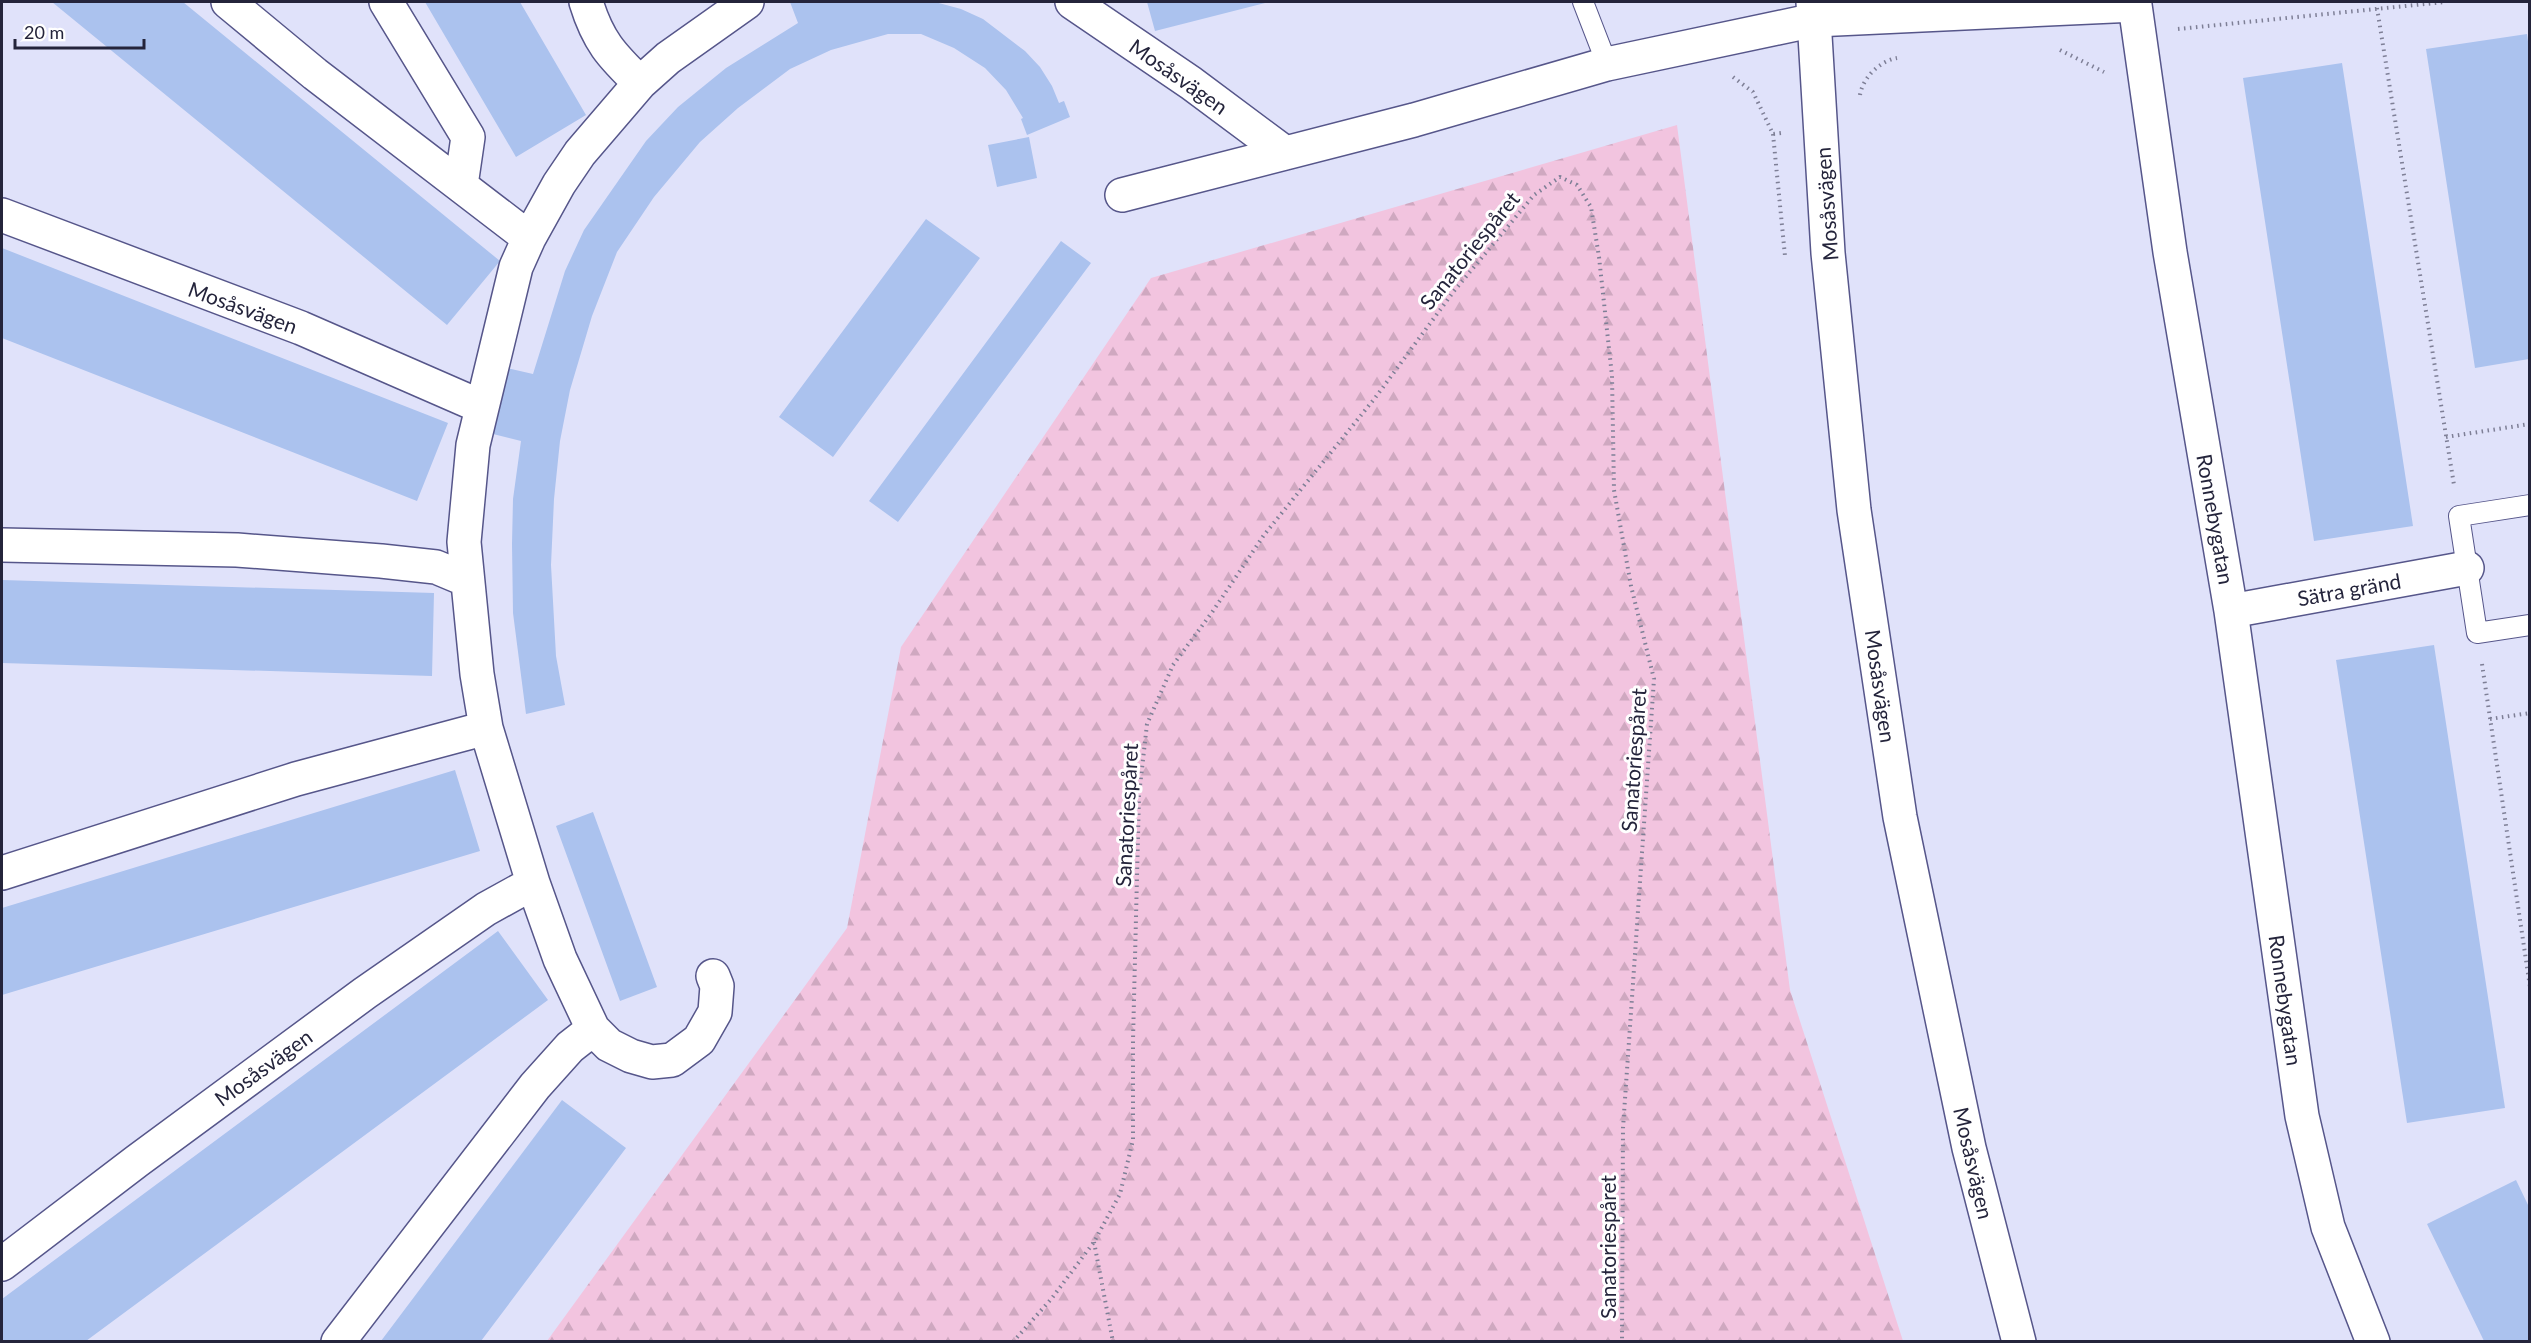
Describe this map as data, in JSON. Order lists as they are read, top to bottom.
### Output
{
  "streets": {
    "street": ["Mosåsvägen", "Ronnebygatan", "Sätra gränd"],
    "path": ["Sanatoriespåret"]
  },
  "crossings": [
    ["Ronnebygatan", "Sätra gränd"]
  ],
  "scale_bar": "20 m"
}
